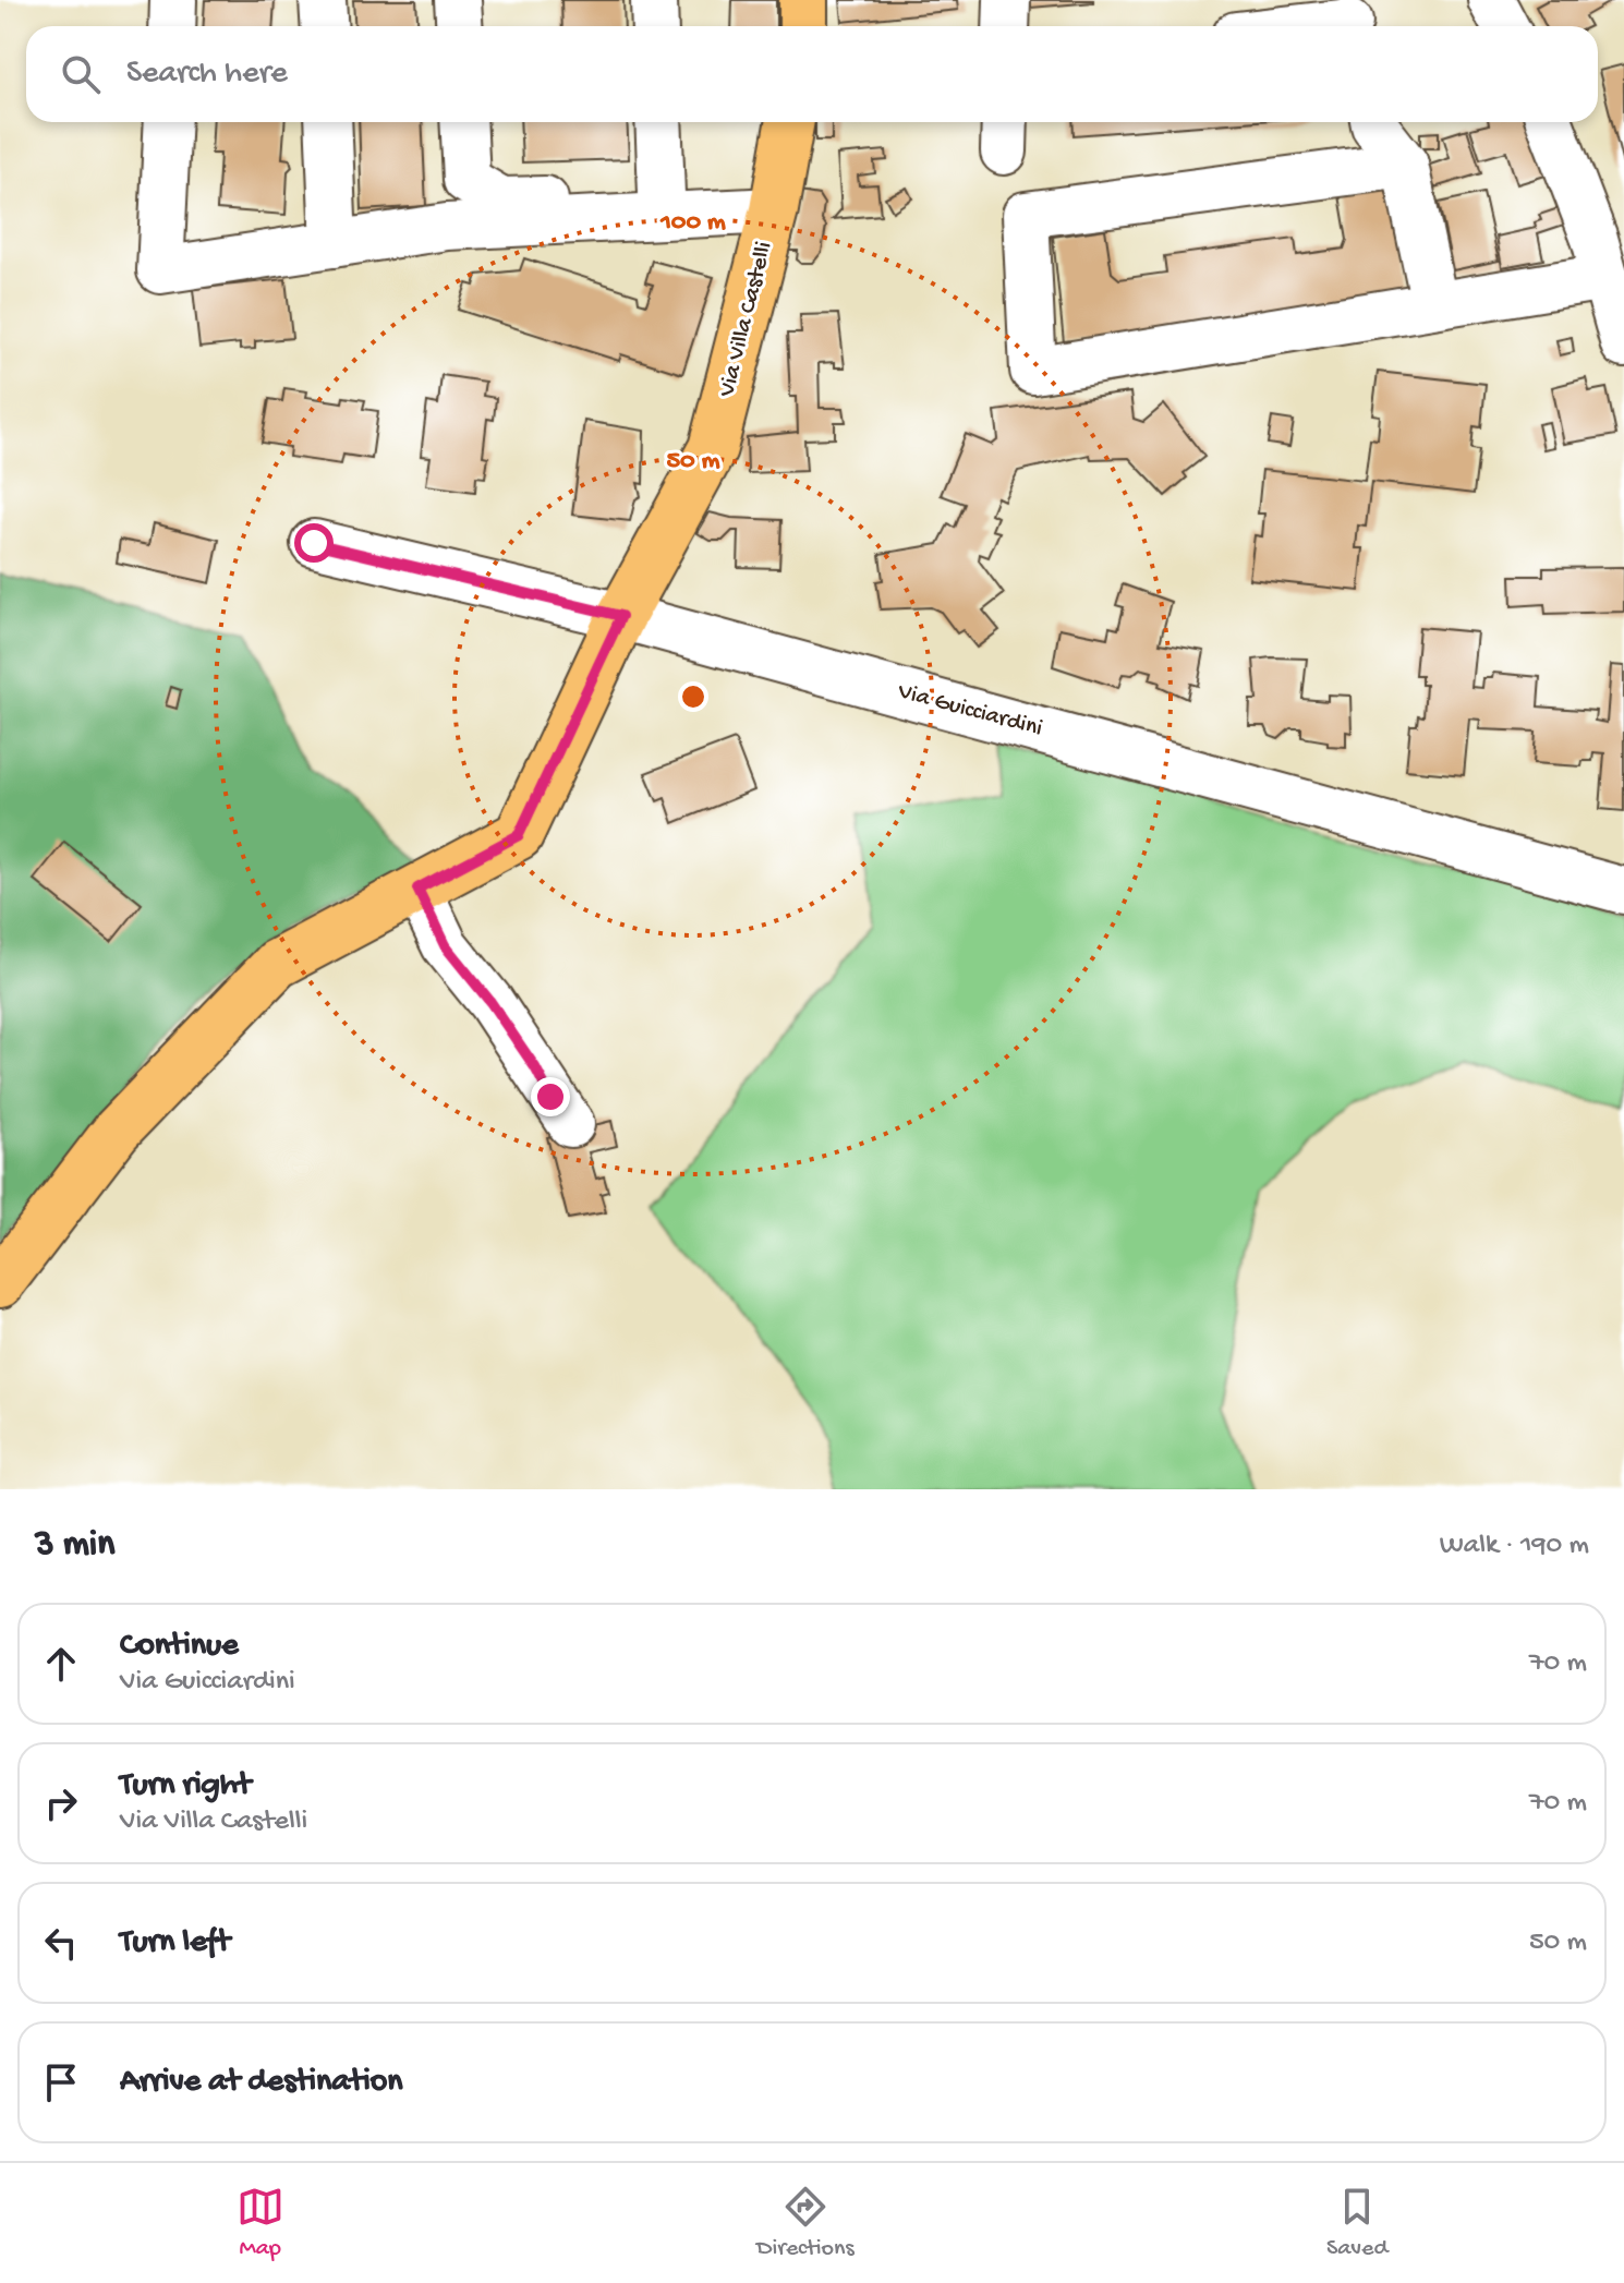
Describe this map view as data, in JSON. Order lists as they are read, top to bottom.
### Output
{
  "streets": {
    "main road": ["Via Villa Castelli"],
    "street": ["Via Guicciardini"]
  },
  "crossings": [
    ["Via Villa Castelli", "Via Guicciardini"]
  ],
  "page": {
    "search": "Search here",
    "heading": ["3 min", "Walk · 190 m"],
    "list": [
      ["Continue", "Via Guicciardini", "70 m"],
      ["Turn right", "Via Villa Castelli", "70 m"],
      ["Turn left", "50 m"],
      "Arrive at destination"
    ],
    "nav": ["Map", "Directions", "Saved"]
  },
  "rings": ["100 m", "50 m"]
}
